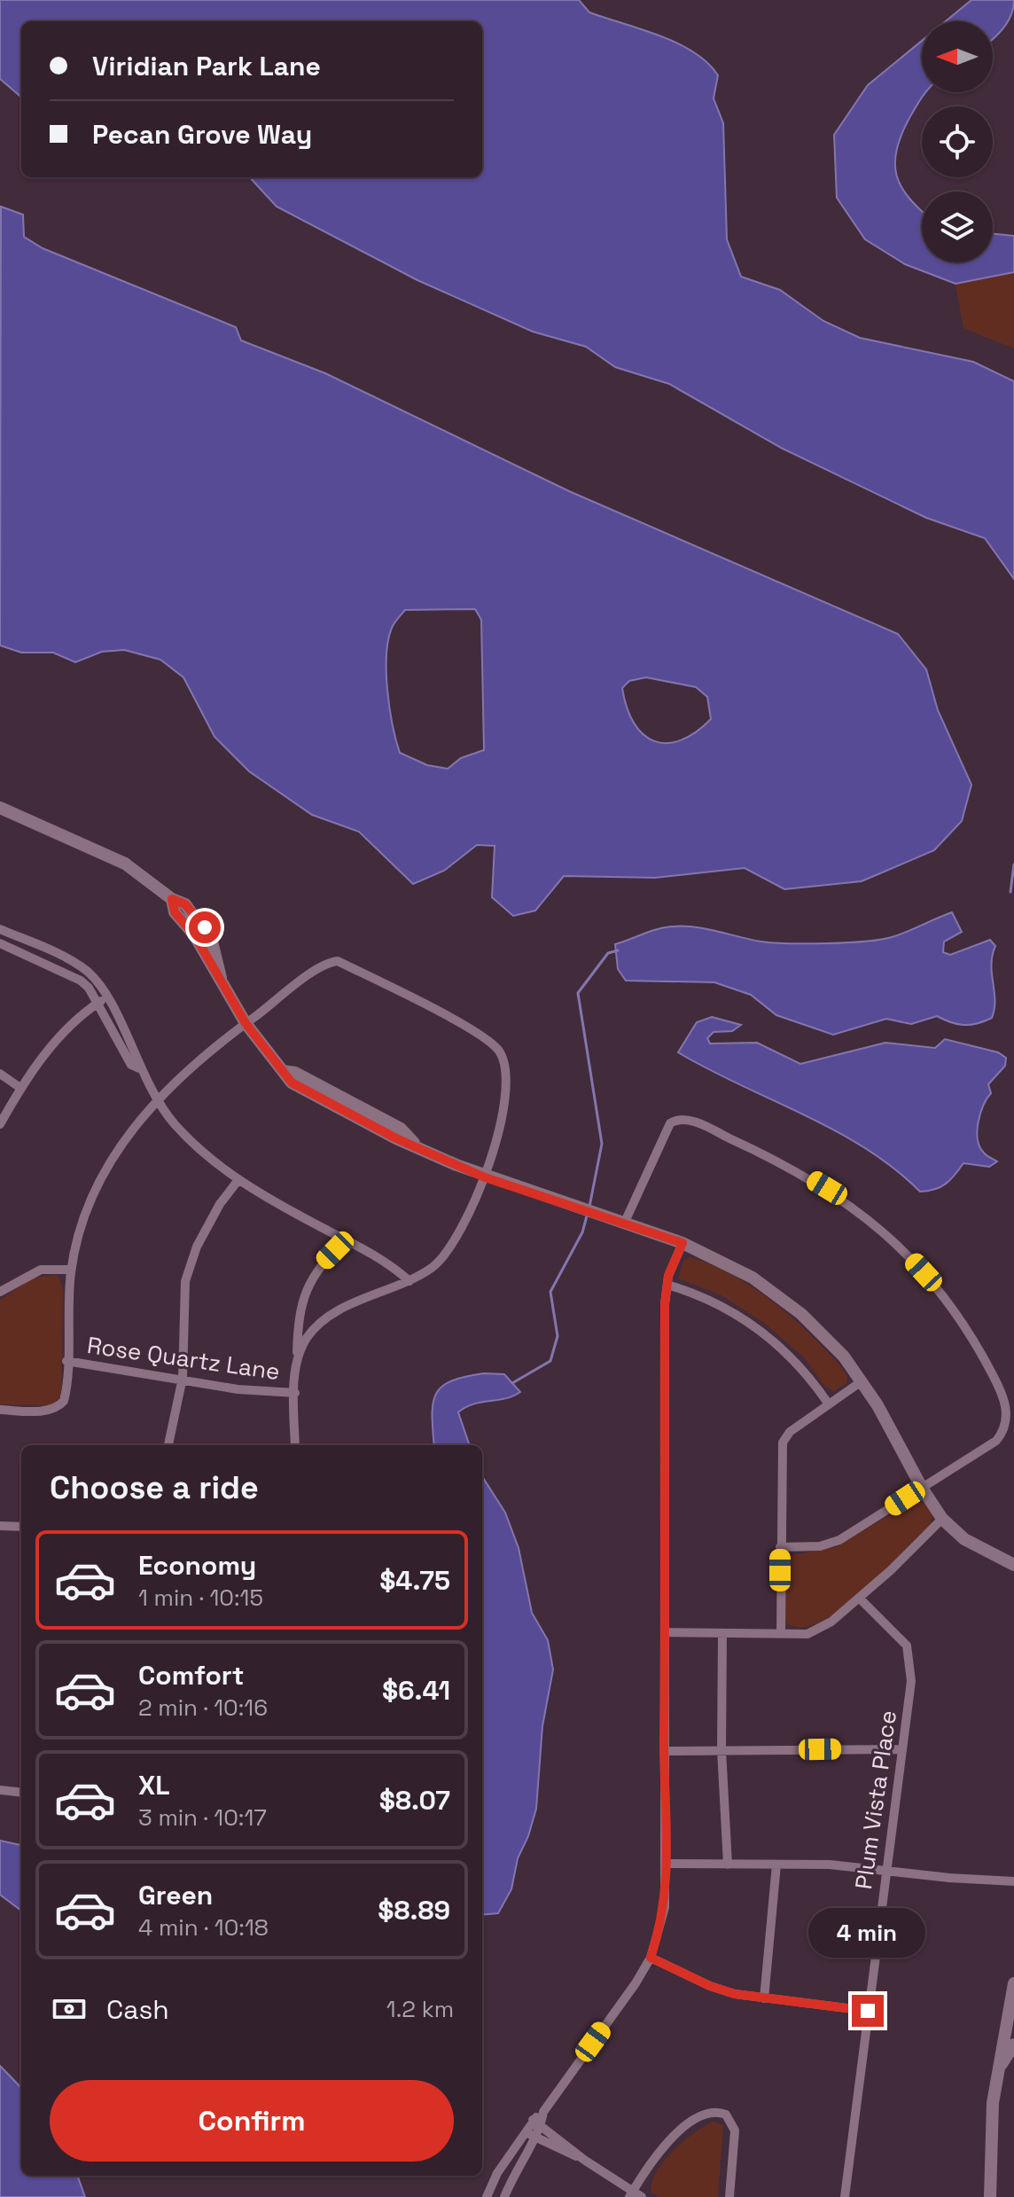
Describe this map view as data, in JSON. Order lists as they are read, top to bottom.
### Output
{
  "streets": {
    "street": ["Rose Quartz Lane", "Plum Vista Place"]
  },
  "north": "left",
  "page": {
    "banner": ["Viridian Park Lane", "Pecan Grove Way"],
    "heading": "Choose a ride",
    "list": [
      {
        "name": "Economy",
        "note": "1 min · 10:15",
        "value": "$4.75"
      },
      {
        "name": "Comfort",
        "note": "2 min · 10:16",
        "value": "$6.41"
      },
      {
        "name": "XL",
        "note": "3 min · 10:17",
        "value": "$8.07"
      },
      {
        "name": "Green",
        "note": "4 min · 10:18",
        "value": "$8.89"
      }
    ],
    "bubble": "4 min",
    "pay": ["Cash", "1.2 km"],
    "buttons": "Confirm"
  }
}
